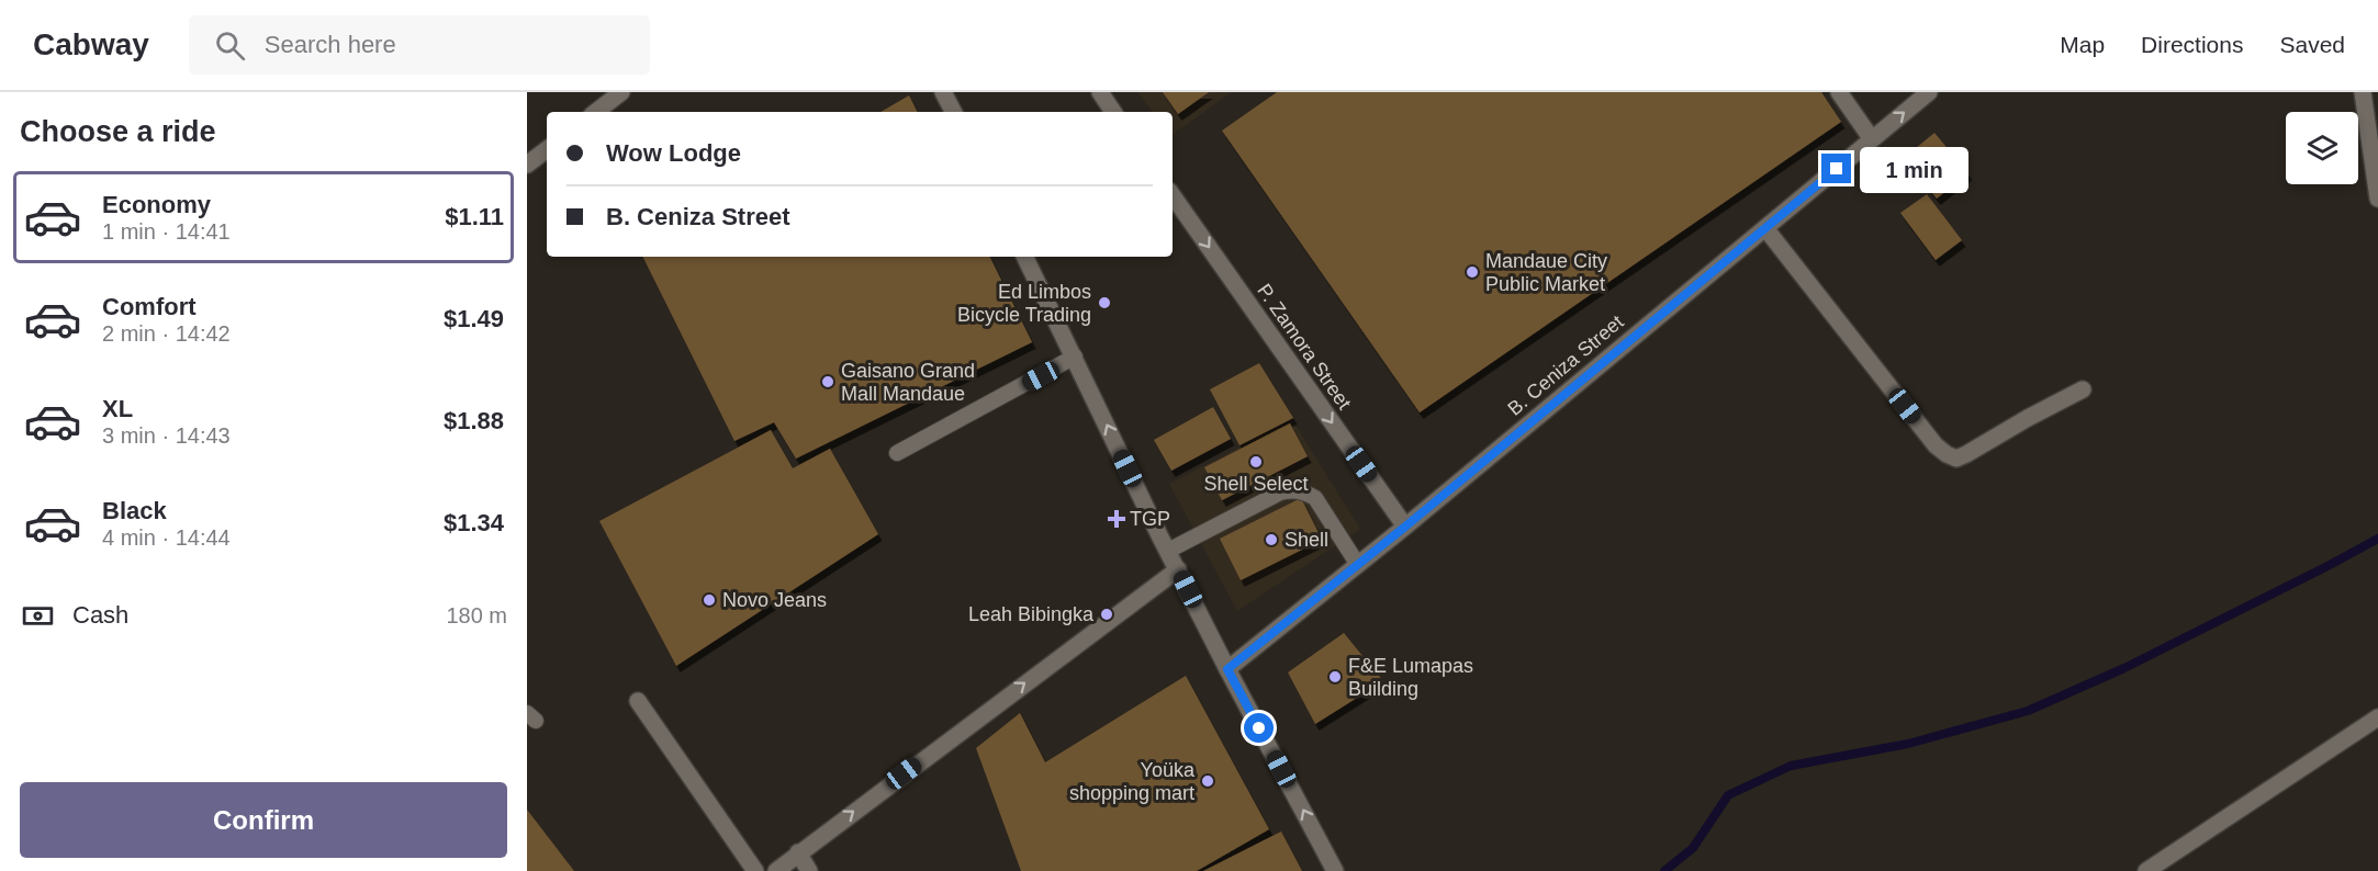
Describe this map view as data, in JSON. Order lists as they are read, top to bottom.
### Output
{
  "streets": {
    "street": ["P. Zamora Street", "B. Ceniza Street"]
  },
  "crossings": [
    ["P. Zamora Street", "B. Ceniza Street"]
  ],
  "one_way": ["P. Zamora Street"],
  "places": {
    "other": [
      "Mandaue City Public Market",
      "Ed Limbos Bicycle Trading",
      "Gaisano Grand Mall Mandaue",
      "Shell Select",
      "Shell",
      "Novo Jeans",
      "Leah Bibingka",
      "F&E Lumapas Building",
      "Yoüka shopping mart"
    ],
    "health": ["TGP"]
  },
  "page": {
    "header": "Cabway",
    "search": "Search here",
    "nav": ["Map", "Directions", "Saved"],
    "heading": "Choose a ride",
    "banner": ["Wow Lodge", "B. Ceniza Street"],
    "bubble": "1 min",
    "list": [
      {
        "name": "Economy",
        "note": "1 min · 14:41",
        "value": "$1.11"
      },
      {
        "name": "Comfort",
        "note": "2 min · 14:42",
        "value": "$1.49"
      },
      {
        "name": "XL",
        "note": "3 min · 14:43",
        "value": "$1.88"
      },
      {
        "name": "Black",
        "note": "4 min · 14:44",
        "value": "$1.34"
      }
    ],
    "pay": ["Cash", "180 m"],
    "buttons": "Confirm"
  }
}
